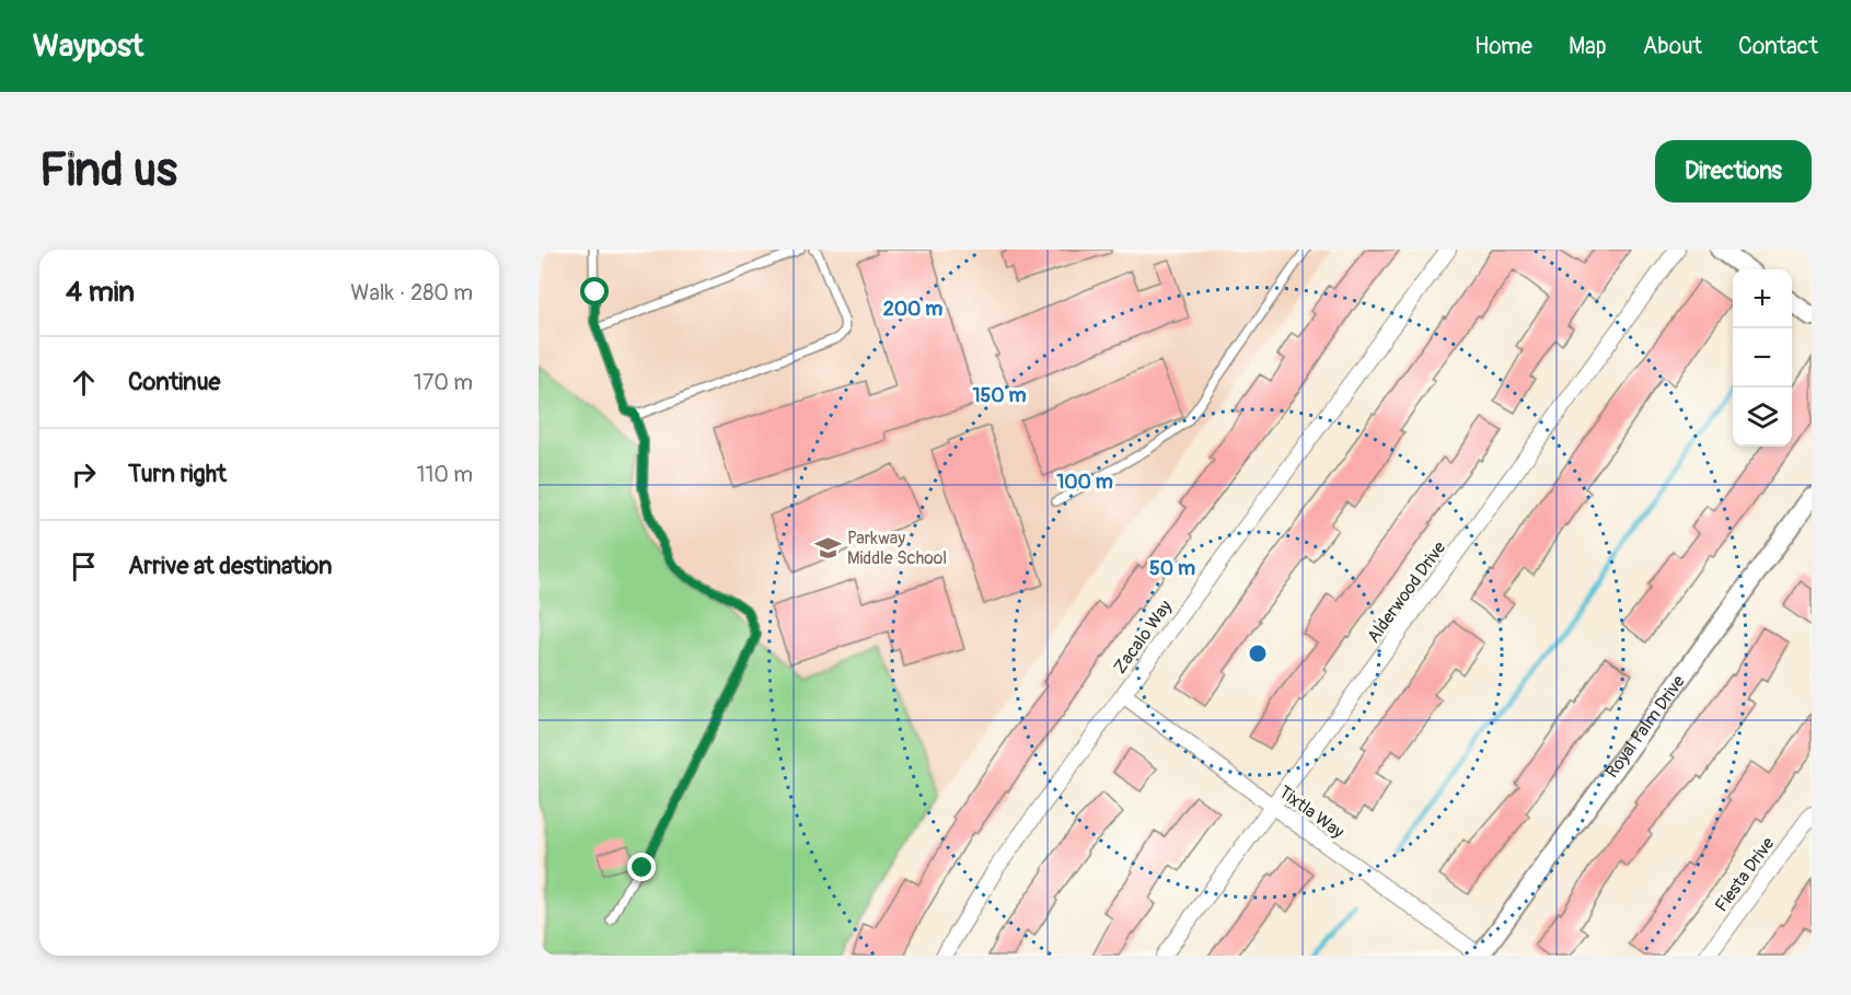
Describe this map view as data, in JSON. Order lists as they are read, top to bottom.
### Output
{
  "streets": {
    "street": [
      "Alderwood Drive",
      "Zacalo Way",
      "Royal Palm Drive",
      "Tixtla Way",
      "Fiesta Drive"
    ]
  },
  "crossings": [
    ["Alderwood Drive", "Tixtla Way"],
    ["Zacalo Way", "Tixtla Way"],
    ["Royal Palm Drive", "Tixtla Way"]
  ],
  "places": {
    "school or university": ["Parkway Middle School"]
  },
  "page": {
    "header": "Waypost",
    "nav": [
      "Home",
      "Map",
      "About",
      "Contact"
    ],
    "buttons": "Directions",
    "title": "Find us",
    "heading": ["4 min", "Walk · 280 m"],
    "map_buttons": ["+", "−"],
    "list": [
      ["Continue", "170 m"],
      ["Turn right", "110 m"],
      "Arrive at destination"
    ]
  },
  "rings": [
    "200 m",
    "150 m",
    "100 m",
    "50 m"
  ]
}
